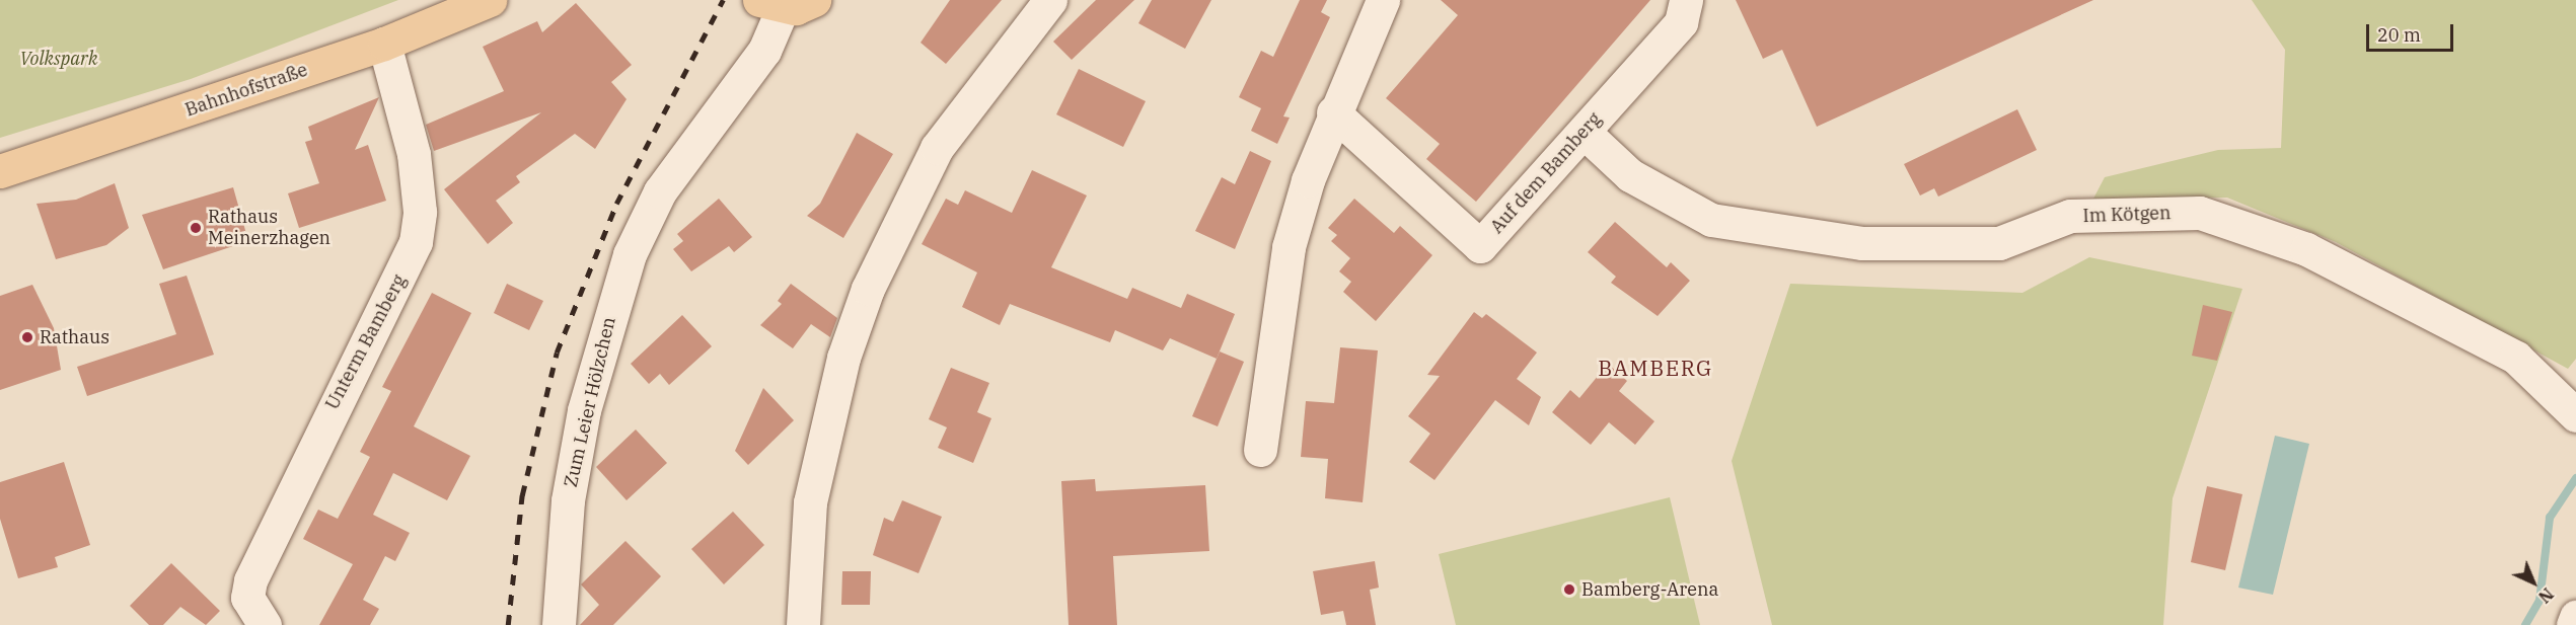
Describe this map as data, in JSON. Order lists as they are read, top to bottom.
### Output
{
  "streets": {
    "main road": ["Bahnhofstraße"],
    "street": [
      "Auf dem Bamberg",
      "Im Kötgen",
      "Unterm Bamberg",
      "Zum Leier Hölzchen"
    ]
  },
  "crossings": [
    ["Bahnhofstraße", "Unterm Bamberg"],
    ["Auf dem Bamberg", "Im Kötgen"]
  ],
  "districts": ["BAMBERG"],
  "parks": ["Volkspark"],
  "places": ["Rathaus Meinerzhagen", "Rathaus", "Bamberg-Arena"],
  "scale_bar": "20 m",
  "north": "bottom right"
}
